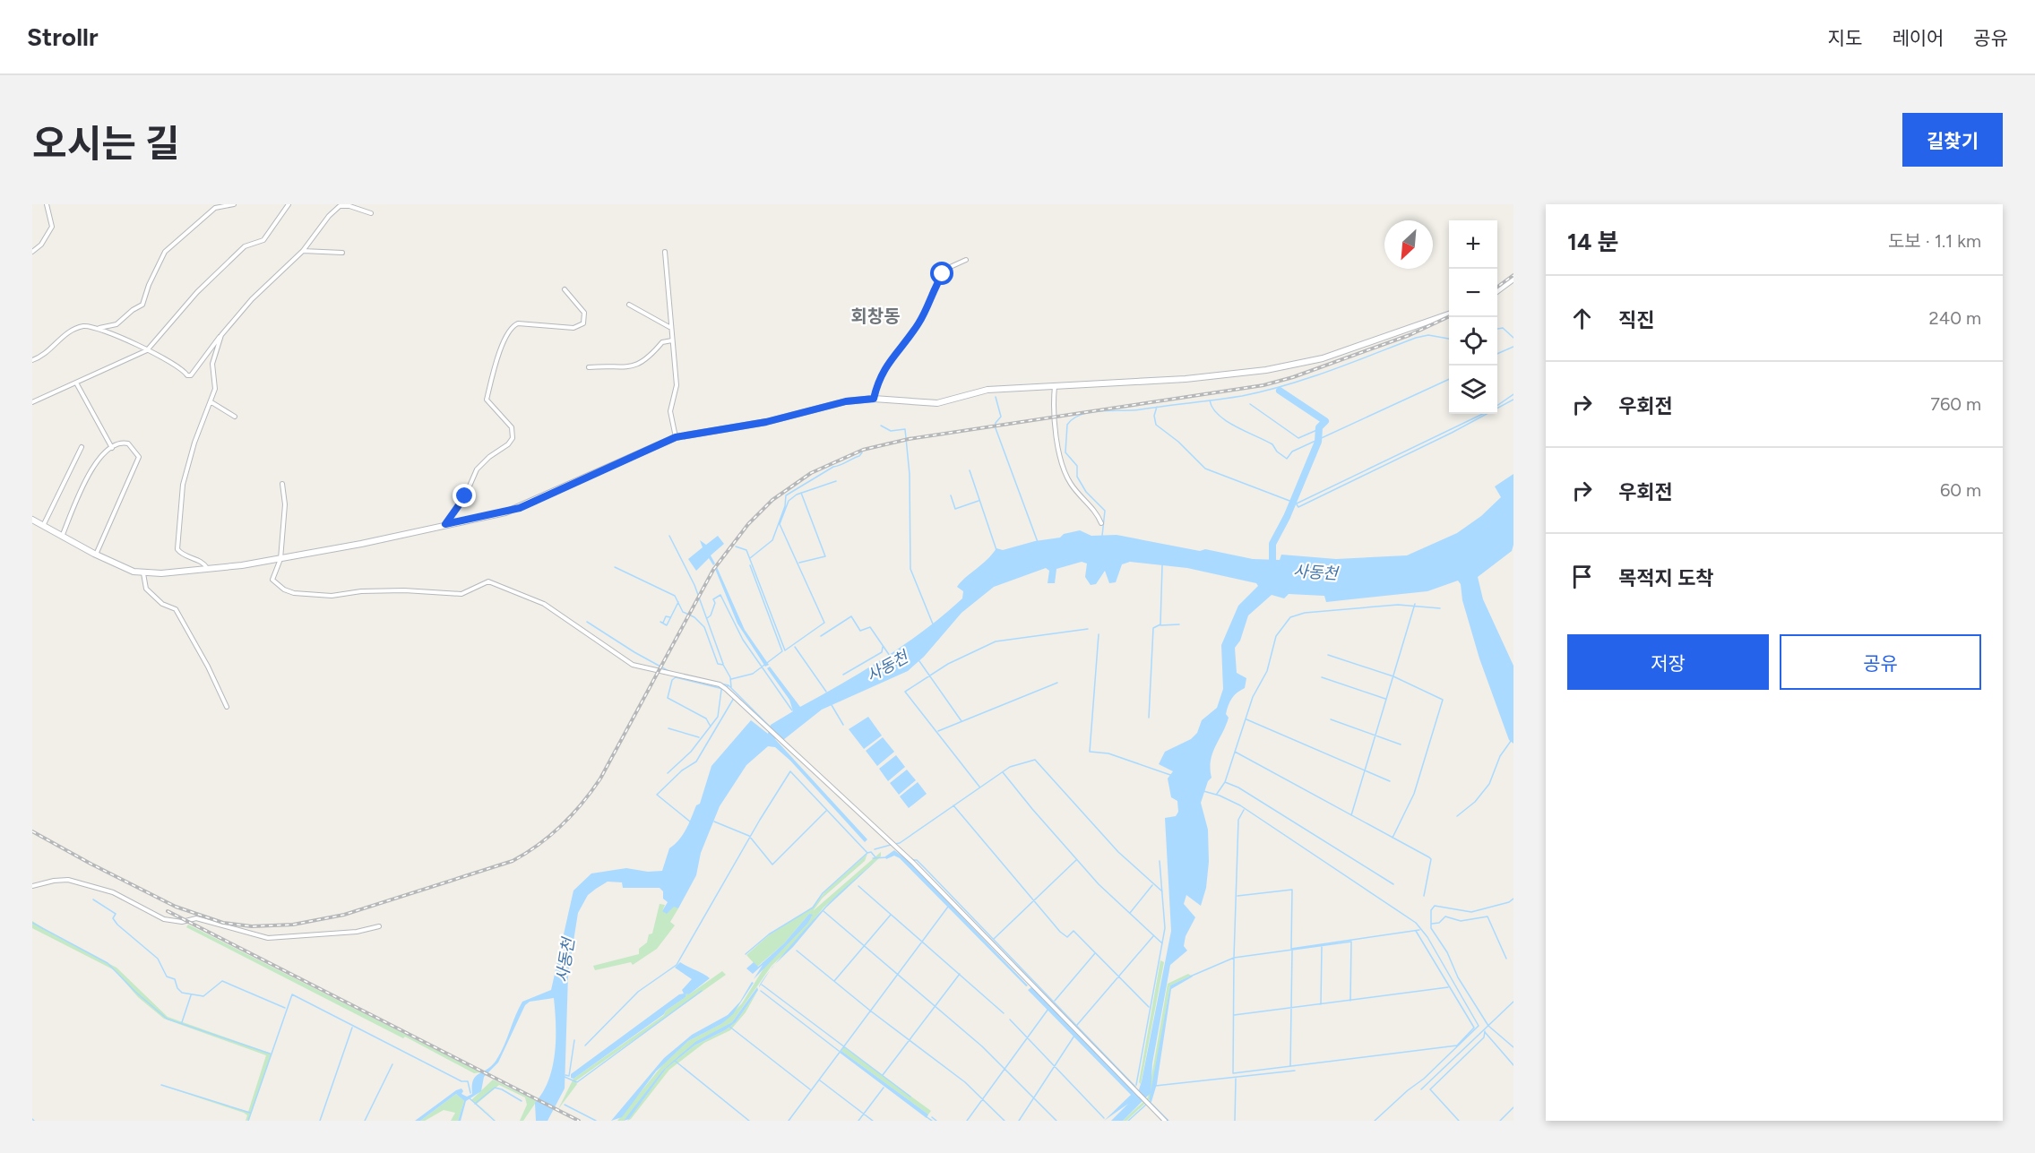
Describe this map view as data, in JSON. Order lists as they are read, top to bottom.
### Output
{
  "districts": ["회창동"],
  "water": ["사동천"],
  "north": "bottom left",
  "page": {
    "header": "Strollr",
    "nav": ["지도", "레이어", "공유"],
    "title": "오시는 길",
    "buttons": [
      "길찾기",
      ["저장", "공유"]
    ],
    "heading": ["14 분", "도보 · 1.1 km"],
    "map_buttons": ["+", "−"],
    "list": [
      ["직진", "240 m"],
      ["우회전", "760 m"],
      ["우회전", "60 m"],
      "목적지 도착"
    ]
  }
}
